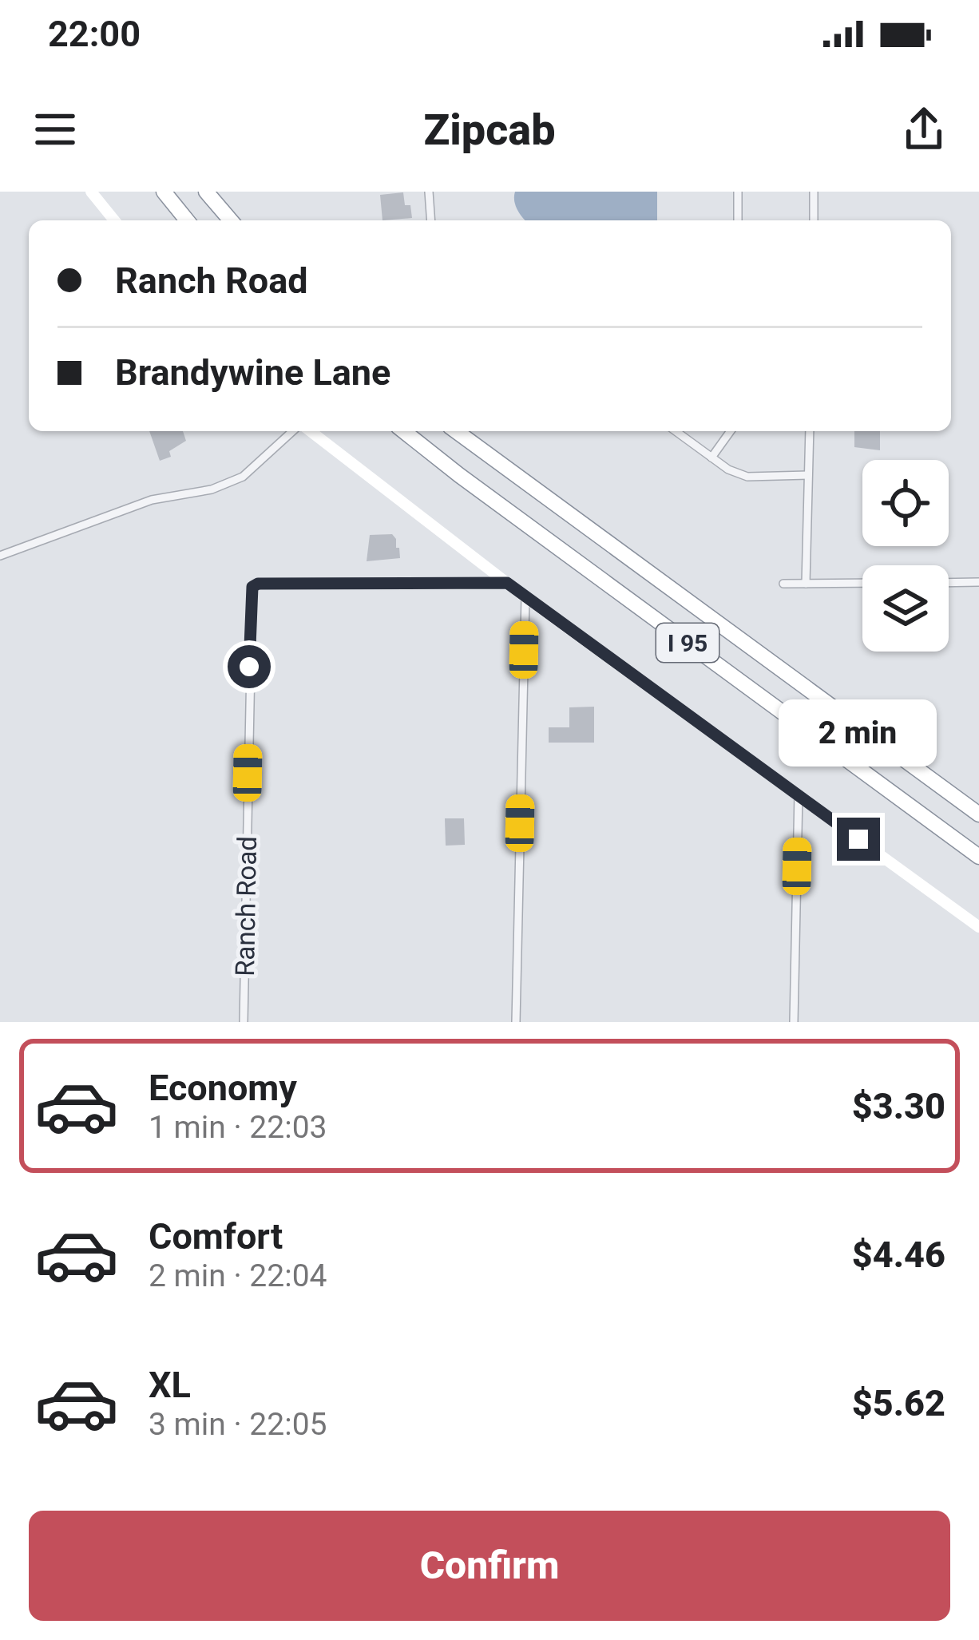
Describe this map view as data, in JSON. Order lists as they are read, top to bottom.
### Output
{
  "streets": {
    "highway": ["I 95"],
    "street": ["Ranch Road"]
  },
  "page": {
    "status": "22:00",
    "header": "Zipcab",
    "banner": ["Ranch Road", "Brandywine Lane"],
    "bubble": "2 min",
    "list": [
      {
        "name": "Economy",
        "note": "1 min · 22:03",
        "value": "$3.30"
      },
      {
        "name": "Comfort",
        "note": "2 min · 22:04",
        "value": "$4.46"
      },
      {
        "name": "XL",
        "note": "3 min · 22:05",
        "value": "$5.62"
      }
    ],
    "buttons": "Confirm"
  }
}
